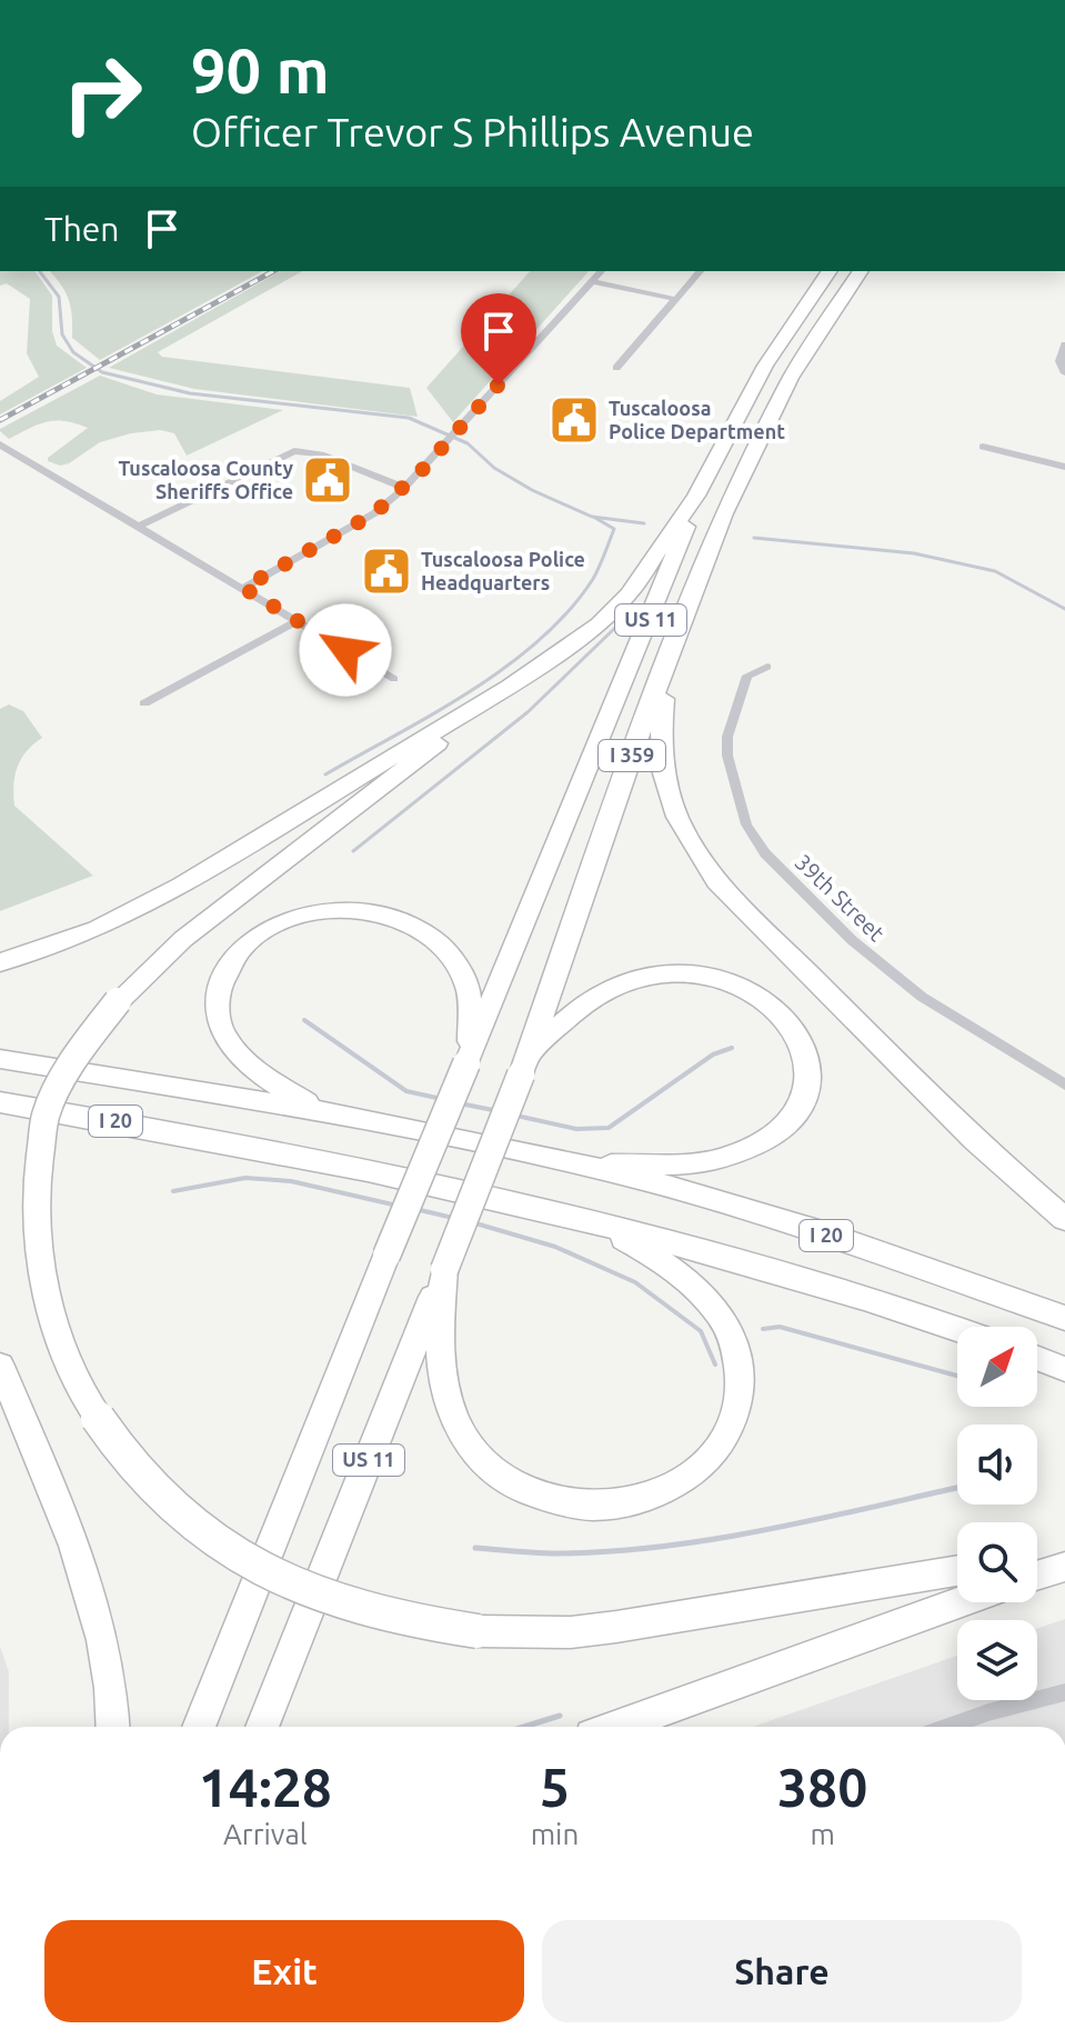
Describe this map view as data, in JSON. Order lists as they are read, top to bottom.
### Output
{
  "streets": {
    "highway": ["US 11", "I 359", "I 20"],
    "street": ["39th Street"]
  },
  "crossings": [
    ["US 11", "I 359"]
  ],
  "places": {
    "public building": ["Tuscaloosa Police Department", "Tuscaloosa County Sheriffs Office", "Tuscaloosa Police Headquarters"]
  },
  "north": "top right",
  "page": {
    "turn": ["90 m", "Officer Trevor S Phillips Avenue"],
    "then": "Then",
    "eta": [
      "14:28",
      "Arrival",
      "5",
      "min",
      "380",
      "m"
    ],
    "buttons": ["Exit", "Share"]
  }
}
